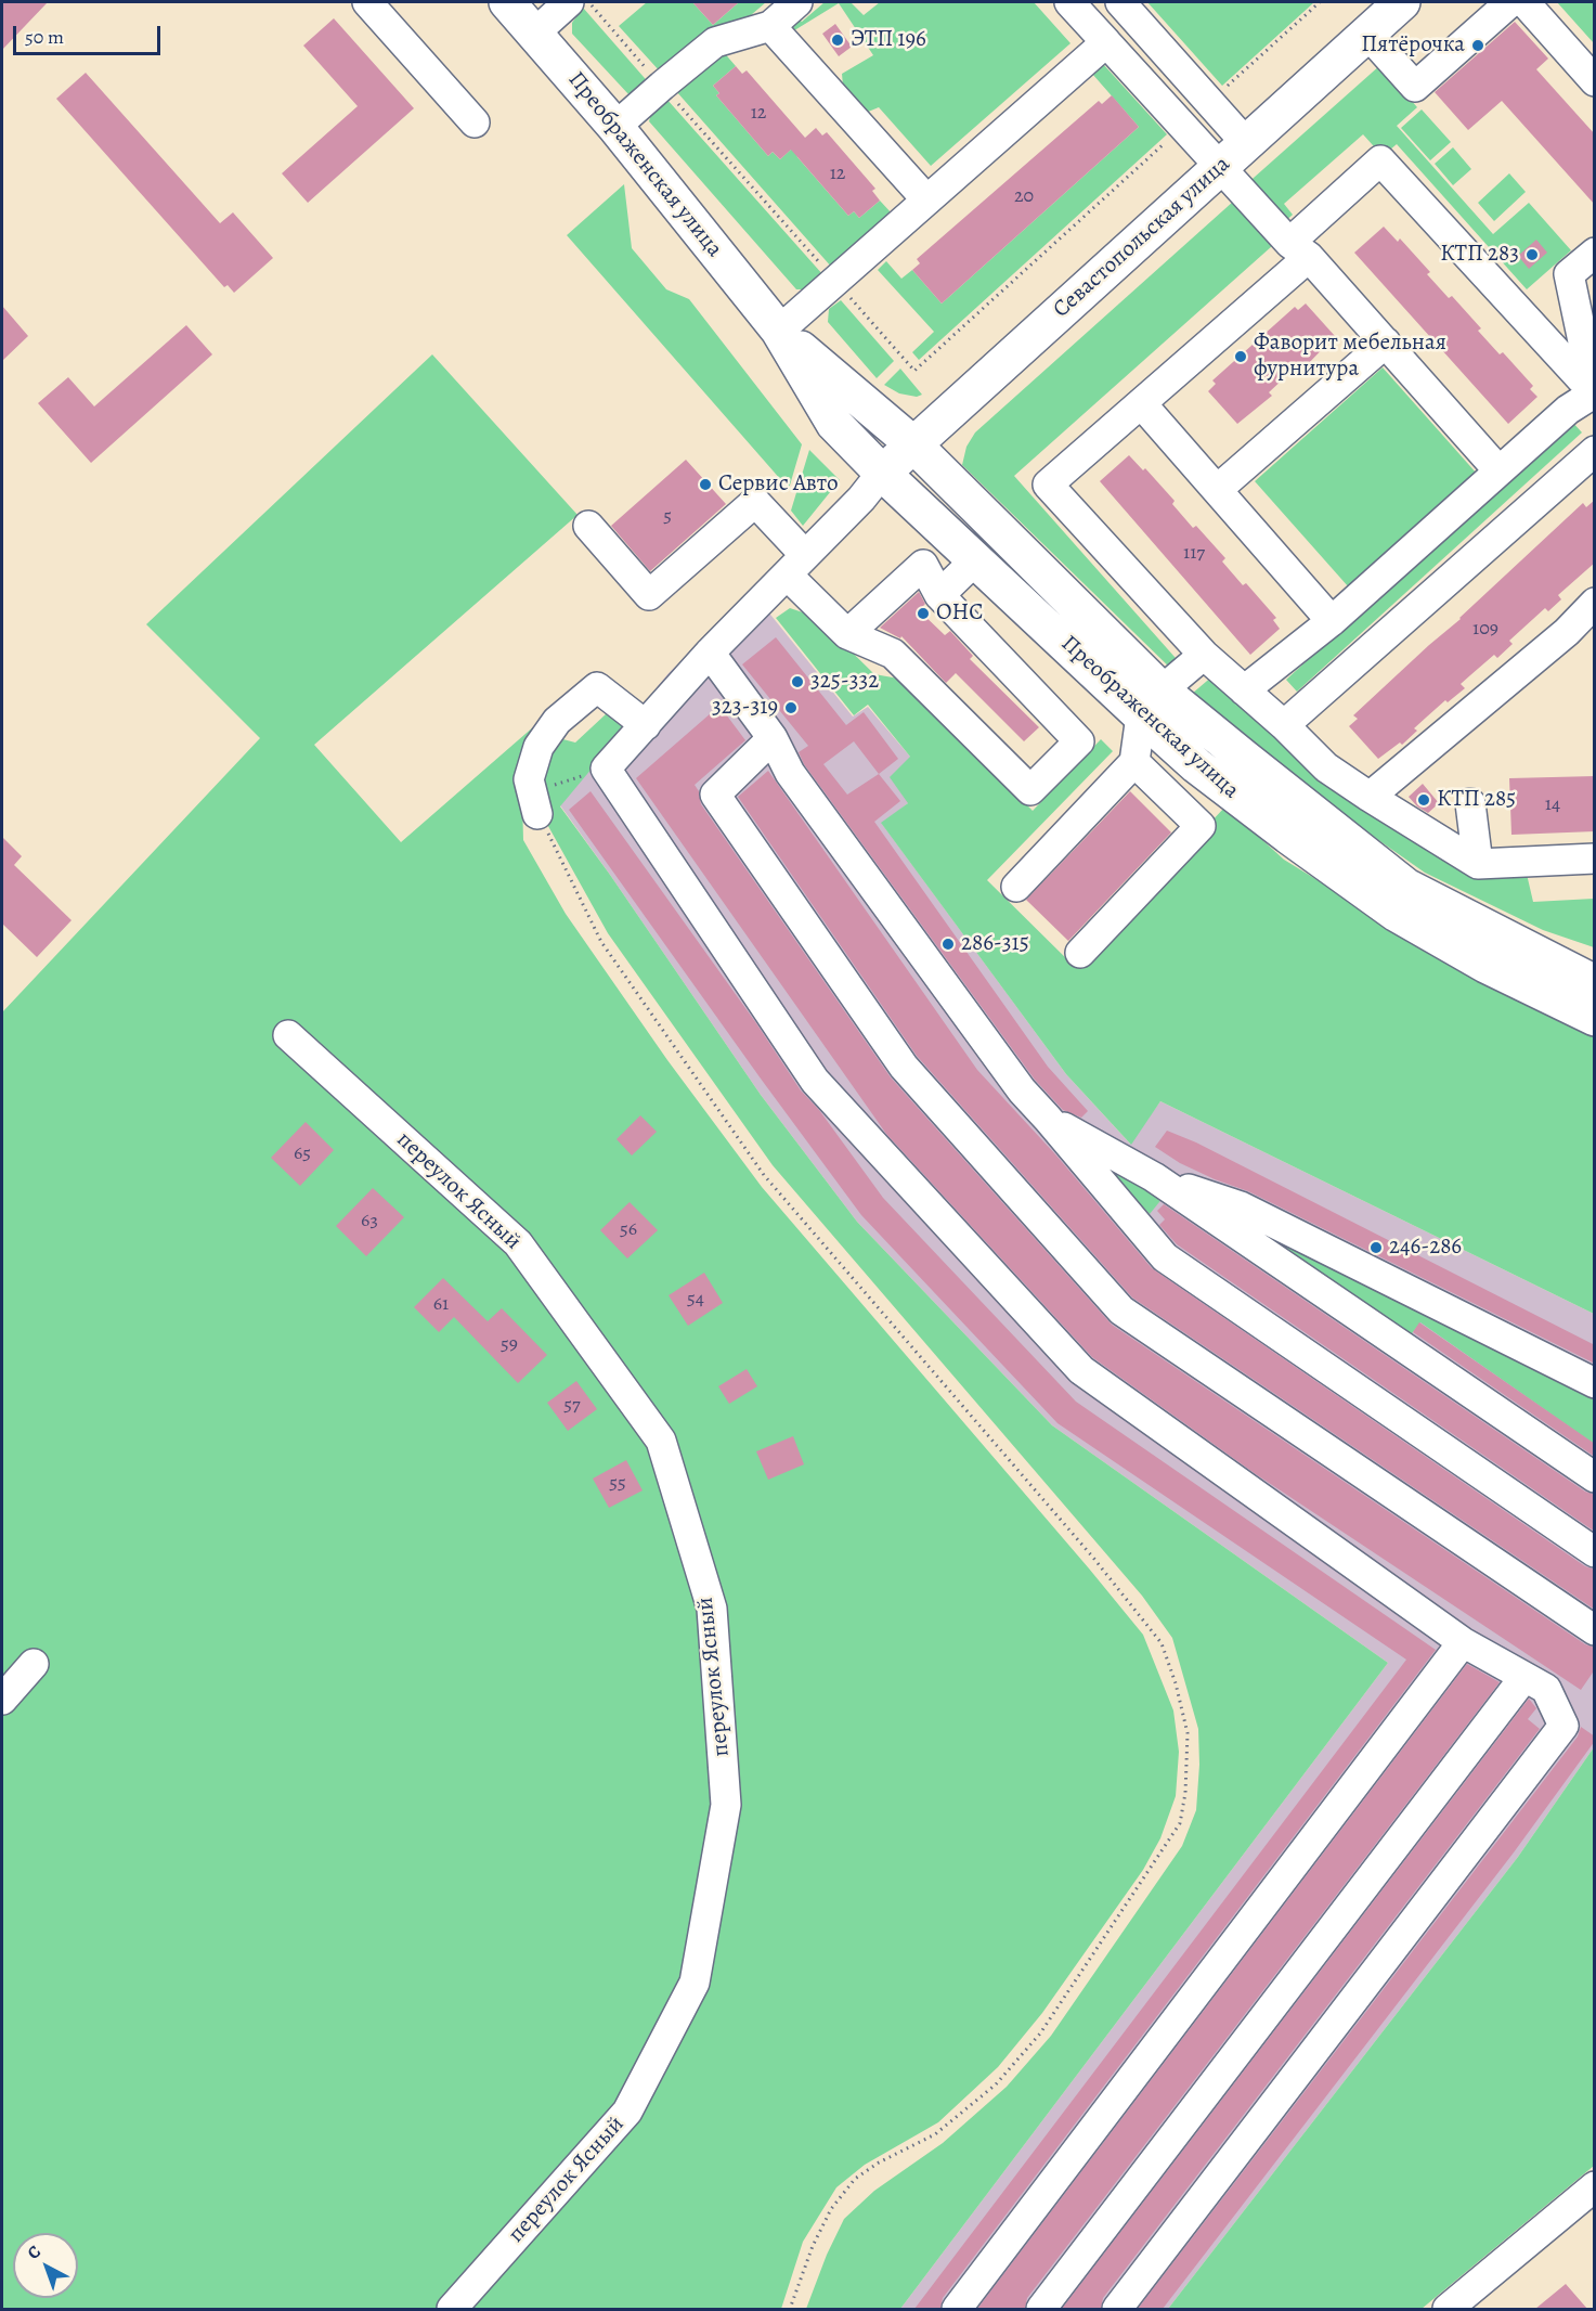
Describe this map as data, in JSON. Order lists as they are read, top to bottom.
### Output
{
  "streets": {
    "main road": ["Преображенская улица", "Севастопольская улица"],
    "street": ["переулок Ясный"]
  },
  "crossings": [
    ["Преображенская улица", "Севастопольская улица"]
  ],
  "places": [
    "ЭТП 196",
    "Пятёрочка",
    "КТП 283",
    "Фаворит мебельная фурнитура",
    "Сервис Авто",
    "ОНС",
    "325-332",
    "323-319",
    "КТП 285",
    "286-315",
    "246-286"
  ],
  "house_numbers": [
    "12",
    "12",
    "20",
    "5",
    "117",
    "109",
    "14",
    "65",
    "63",
    "56",
    "54",
    "61",
    "59",
    "57",
    "55"
  ],
  "scale_bar": "50 m",
  "north": "top left"
}
